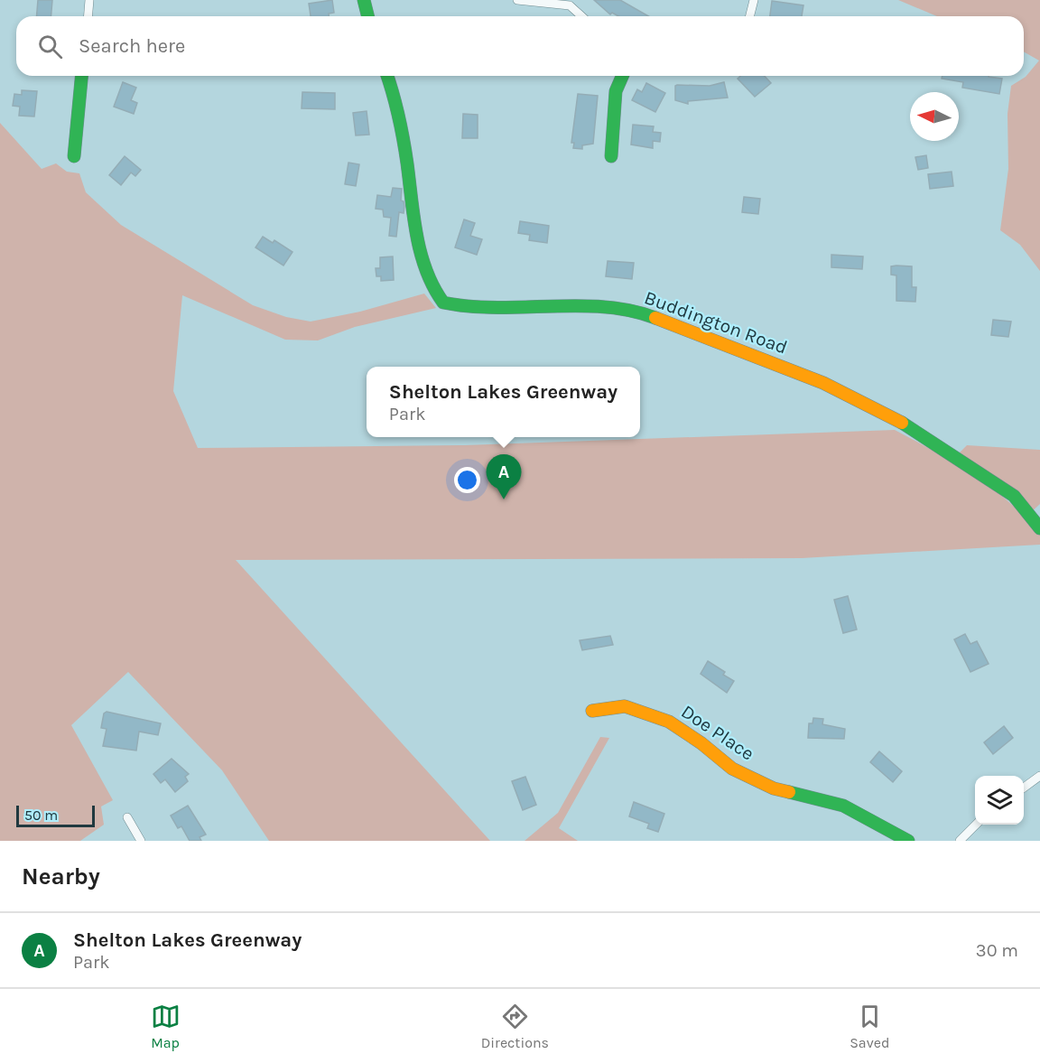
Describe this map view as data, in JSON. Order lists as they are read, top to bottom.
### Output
{
  "streets": {
    "street": ["Buddington Road", "Doe Place"]
  },
  "scale_bar": "50 m",
  "north": "left",
  "page": {
    "search": "Search here",
    "popup": ["Shelton Lakes Greenway", "Park"],
    "pins": "A",
    "scale": "50 m",
    "heading": "Nearby",
    "list": [
      {
        "mark": "A",
        "name": "Shelton Lakes Greenway",
        "note": "Park",
        "value": "30 m"
      }
    ],
    "nav": ["Map", "Directions", "Saved"]
  }
}
